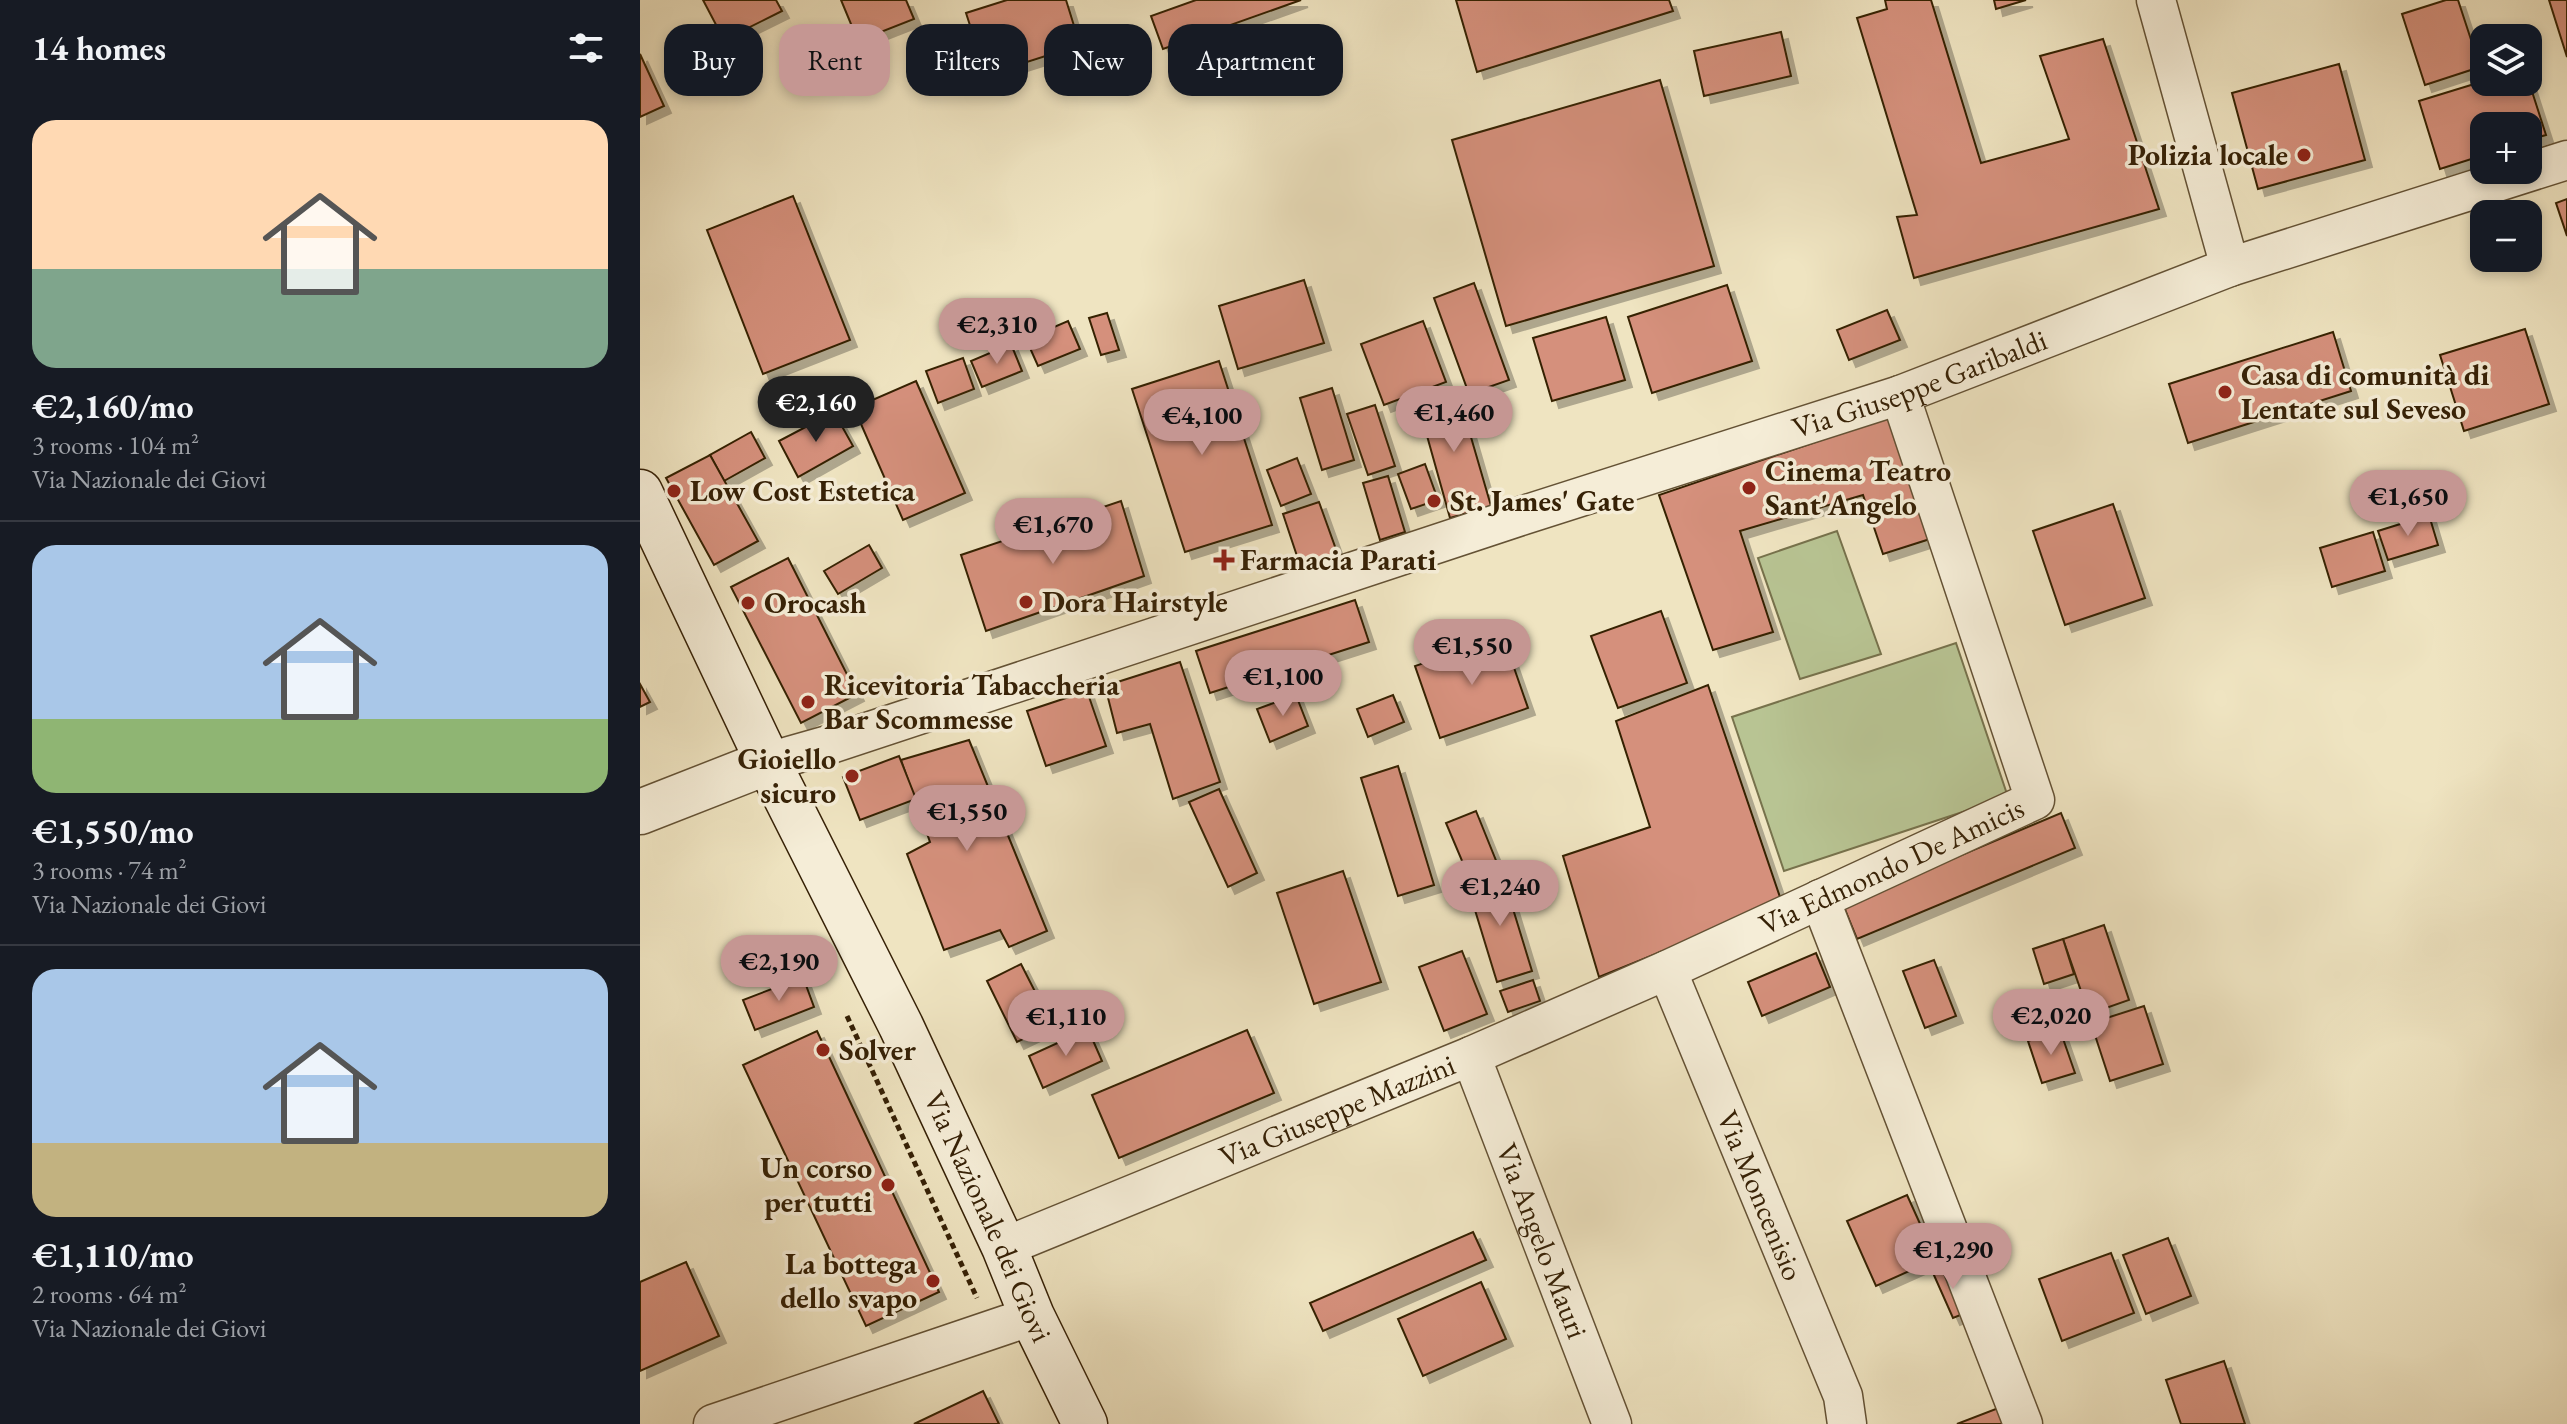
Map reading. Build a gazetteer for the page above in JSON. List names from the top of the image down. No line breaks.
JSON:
{"streets":{"main road":["Via Nazionale dei Giovi"],"street":["Via Giuseppe Garibaldi","Via Edmondo De Amicis","Via Giuseppe Mazzini","Via Moncenisio","Via Angelo Mauri"]},"crossings":[["Via Giuseppe Garibaldi","Via Edmondo De Amicis"],["Via Giuseppe Garibaldi","Via Nazionale dei Giovi"],["Via Edmondo De Amicis","Via Giuseppe Mazzini"],["Via Edmondo De Amicis","Via Moncenisio"],["Via Giuseppe Mazzini","Via Moncenisio"],["Via Giuseppe Mazzini","Via Nazionale dei Giovi"],["Via Giuseppe Mazzini","Via Angelo Mauri"]],"places":{"other":["Polizia locale","Casa di comunità di Lentate sul Seveso","Cinema Teatro Sant'Angelo","Low Cost Estetica","St. James' Gate","Dora Hairstyle","Orocash","Ricevitoria Tabaccheria Bar Scommesse","Gioiello sicuro","Solver","Un corso per tutti","La bottega dello svapo"],"health":["Farmacia Parati"]},"page":{"heading":"14 homes","map_buttons":["+","−"],"chip":["Buy","Rent","Filters","New","Apartment"],"list":[{"name":"€2,160/mo","note":"3 rooms · 104 m² · Via Nazionale dei Giovi"},{"name":"€1,550/mo","note":"3 rooms · 74 m² · Via Nazionale dei Giovi"},{"name":"€1,110/mo","note":"2 rooms · 64 m² · Via Nazionale dei Giovi"}],"price":["€2,310","€2,160","€1,460","€4,100","€1,650","€1,670","€1,550","€1,100","€1,550","€1,240","€2,190","€2,020","€1,110","€1,290"]}}
